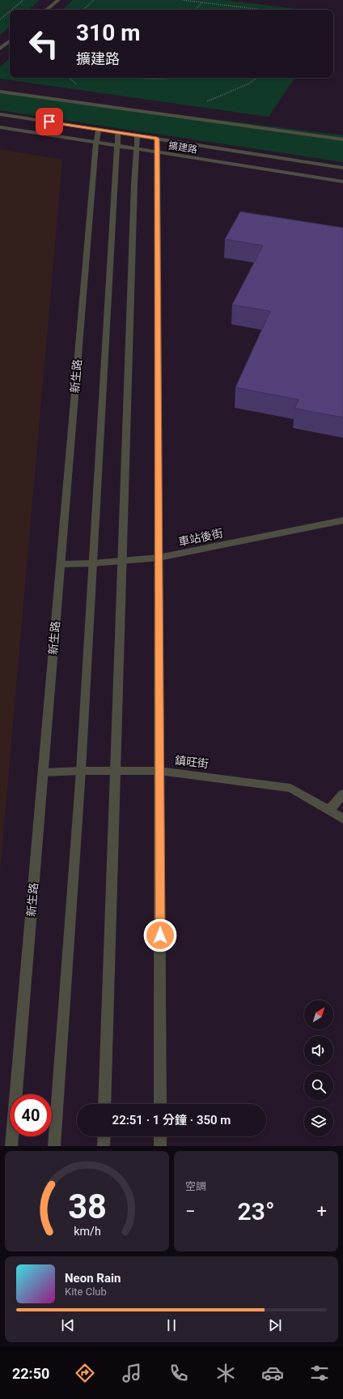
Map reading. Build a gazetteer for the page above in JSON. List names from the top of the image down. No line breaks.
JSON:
{"streets":{"street":["擴建路","新生路","車站後街","鎮旺街"]},"crossings":[["擴建路","新生路"],["新生路","車站後街"],["新生路","鎮旺街"]],"north":"top right","page":{"turn":["310 m","擴建路"],"limit":"40","trip":"22:51 · 1 分鐘 · 350 m","tile":"空調","heat":["−","23°","+"],"song":["Neon Rain","Kite Club"],"tabs":"22:50","gauge":["38","km/h"]}}
